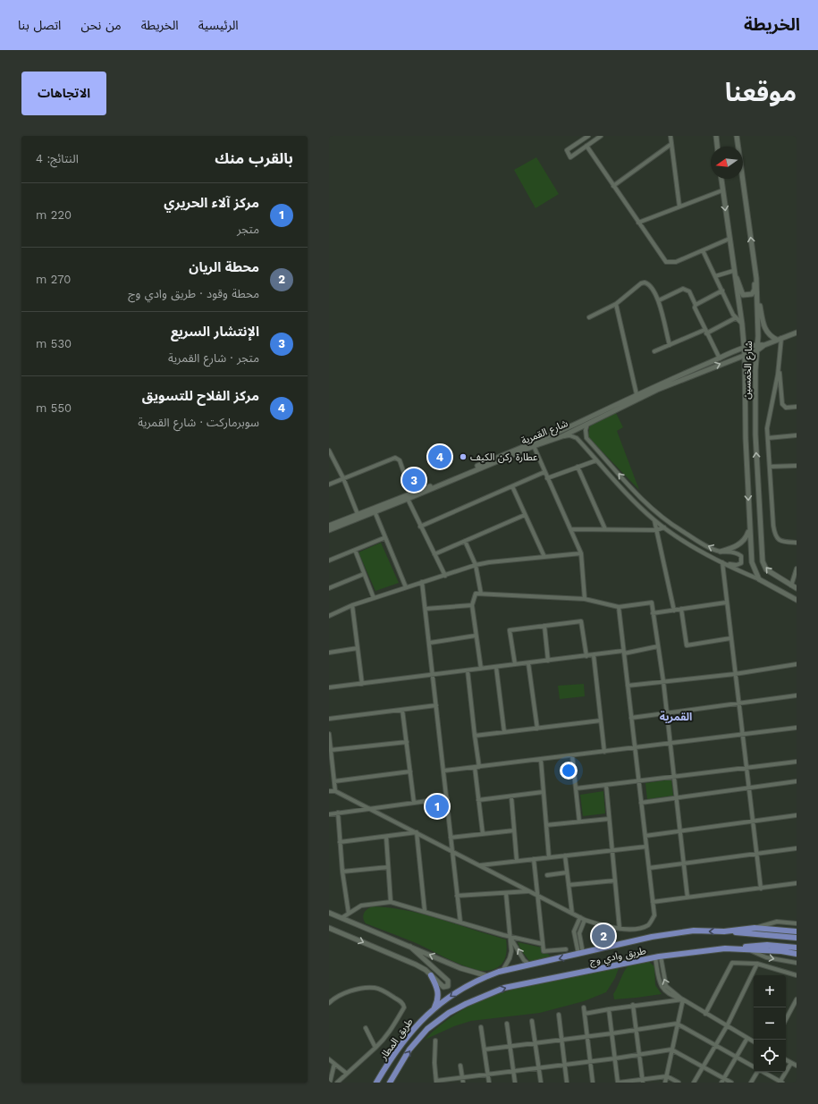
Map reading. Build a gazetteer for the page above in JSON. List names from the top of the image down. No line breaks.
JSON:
{"streets":{"main road":["طريق وادي وج","طريق المطار"],"street":["شارع الخمسين","شارع القمرية"]},"crossings":[["شارع الخمسين","شارع القمرية"],["طريق وادي وج","طريق المطار"]],"districts":["القمرية"],"places":["عطارة ركن الكيف"],"north":"left","page":{"header":"الخريطة","nav":["الرئيسية","الخريطة","من نحن","اتصل بنا"],"title":"موقعنا","buttons":"الاتجاهات","heading":["بالقرب منك","النتائج: 4"],"list":[{"mark":"1","name":"مركز آلاء الحريري","note":"متجر","value":"220 m"},{"mark":"2","name":"محطة الريان","note":"محطة وقود · طريق وادي وج","value":"270 m"},{"mark":"3","name":"الإنتشار السريع","note":"متجر · شارع القمرية","value":"530 m"},{"mark":"4","name":"مركز الفلاح للتسويق","note":"سوبرماركت · شارع القمرية","value":"550 m"}],"pins":["4","3","1","2"],"map_buttons":["+","−"]}}
